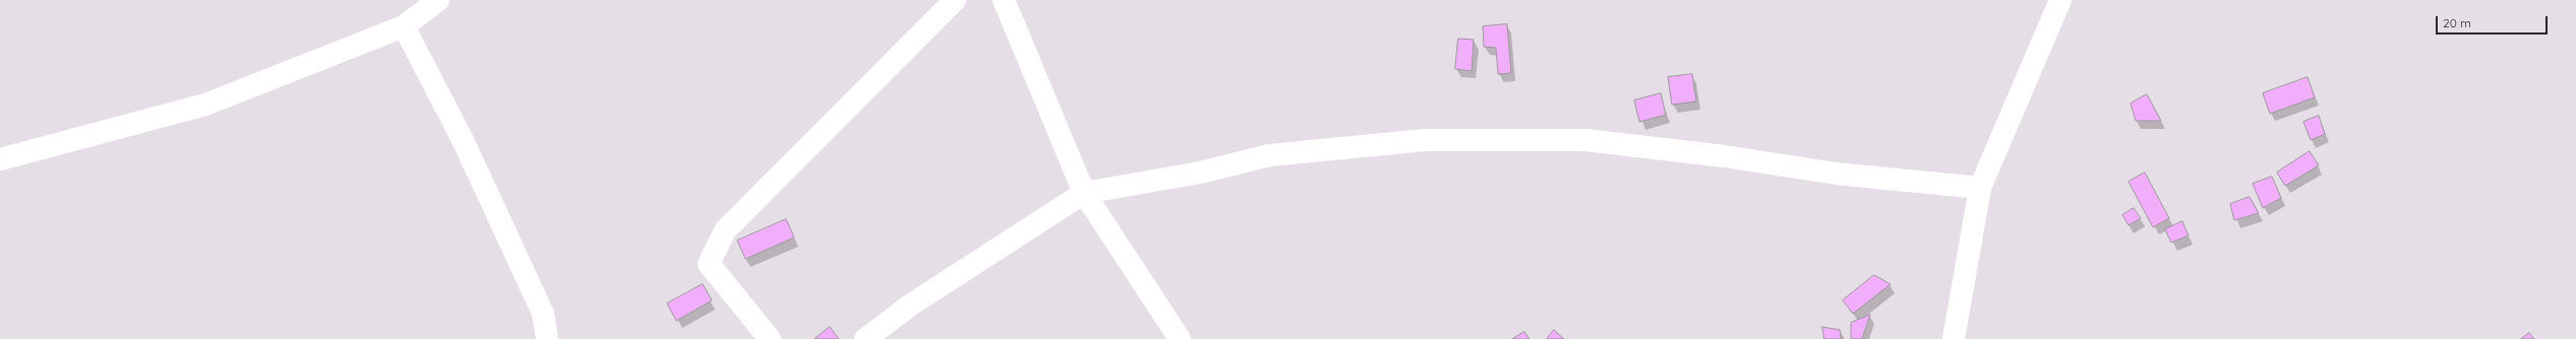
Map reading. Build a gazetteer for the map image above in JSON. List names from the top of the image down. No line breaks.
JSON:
{"scale_bar":"20 m"}
